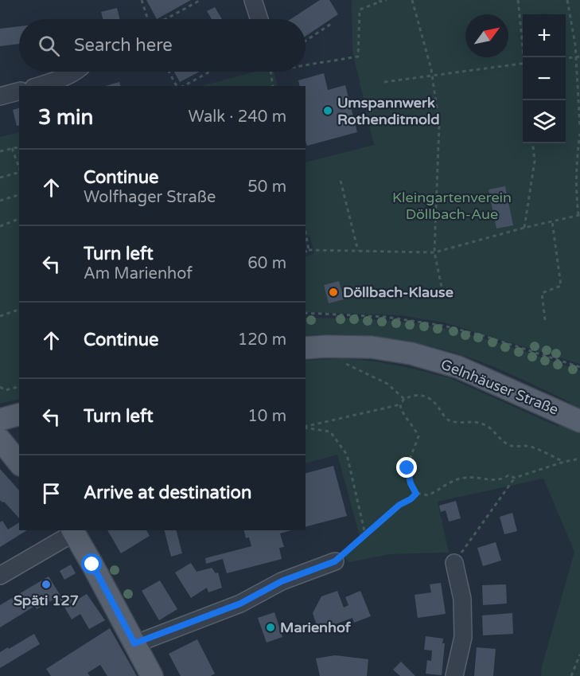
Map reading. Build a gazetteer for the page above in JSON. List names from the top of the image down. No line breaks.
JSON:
{"streets":{"main road":["Gelnhäuser Straße"]},"parks":["Kleingartenverein Döllbach-Aue"],"places":["Umspannwerk Rothenditmold","Döllbach-Klause","Späti 127","Marienhof"],"north":"top right","page":{"map_buttons":["+","−"],"search":"Search here","heading":["3 min","Walk · 240 m"],"list":[["Continue","Wolfhager Straße","50 m"],["Turn left","Am Marienhof","60 m"],["Continue","120 m"],["Turn left","10 m"],"Arrive at destination"]}}
